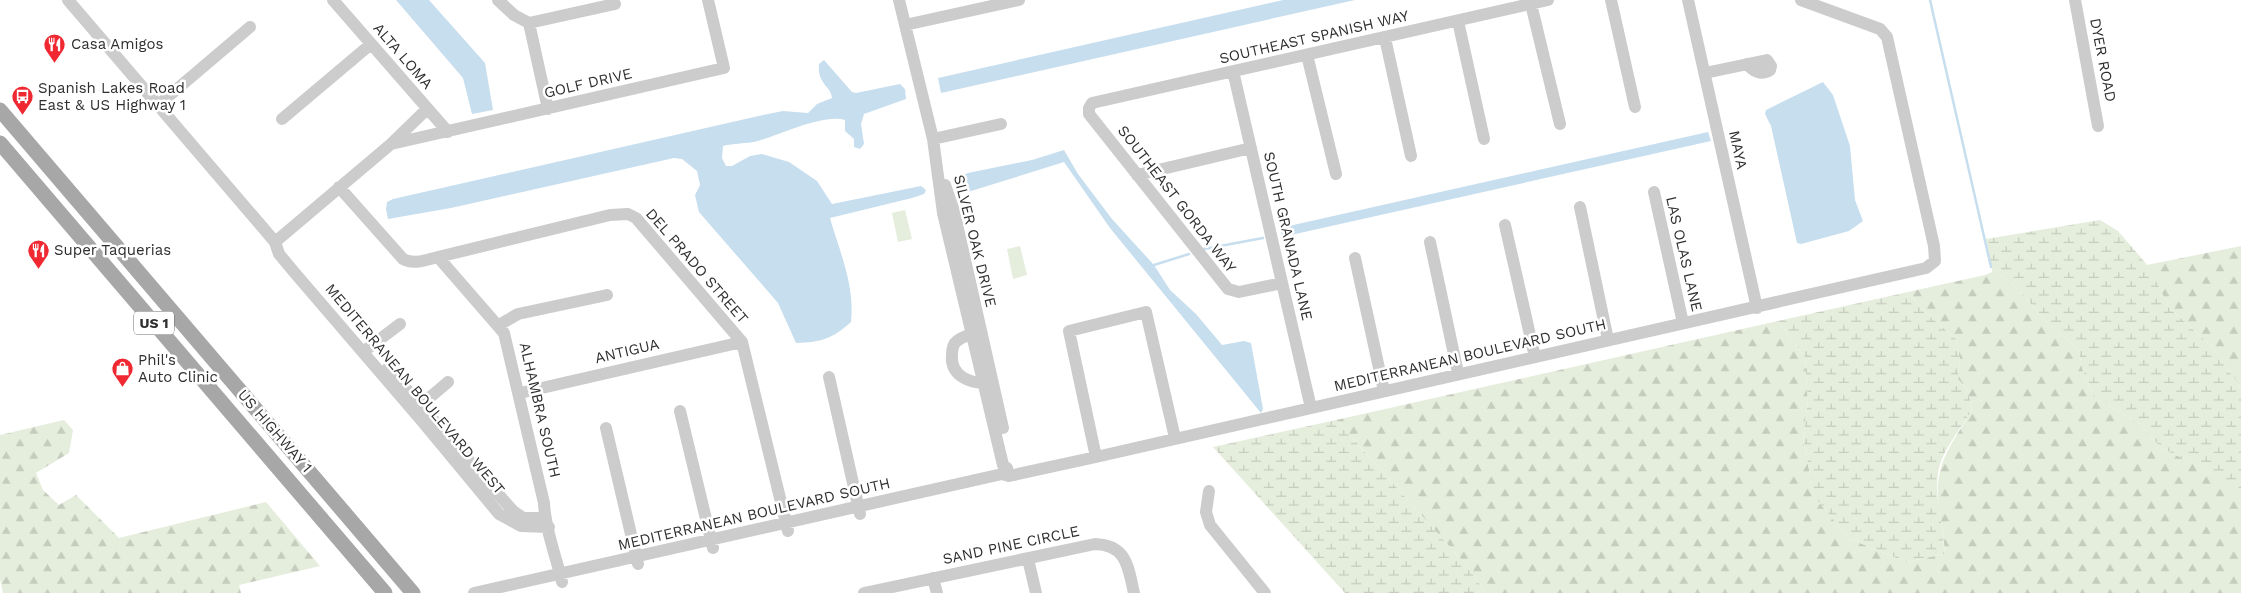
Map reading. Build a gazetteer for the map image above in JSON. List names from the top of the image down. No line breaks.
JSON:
{"streets":{"main road":["US 1","US HIGHWAY 1"],"street":["SOUTHEAST SPANISH WAY","ALTA LOMA","DYER ROAD","GOLF DRIVE","MAYA","SOUTHEAST GORDA WAY","SOUTH GRANADA LANE","SILVER OAK DRIVE","LAS OLAS LANE","DEL PRADO STREET","ANTIGUA","MEDITERRANEAN BOULEVARD SOUTH","MEDITERRANEAN BOULEVARD WEST","ALHAMBRA SOUTH","SAND PINE CIRCLE"]},"crossings":[["SOUTHEAST SPANISH WAY","SOUTHEAST GORDA WAY"],["SOUTHEAST SPANISH WAY","SOUTH GRANADA LANE"],["ALTA LOMA","GOLF DRIVE"],["GOLF DRIVE","MEDITERRANEAN BOULEVARD WEST"],["MAYA","MEDITERRANEAN BOULEVARD SOUTH"],["SOUTHEAST GORDA WAY","SOUTH GRANADA LANE"],["SOUTH GRANADA LANE","MEDITERRANEAN BOULEVARD SOUTH"],["SILVER OAK DRIVE","MEDITERRANEAN BOULEVARD SOUTH"],["LAS OLAS LANE","MEDITERRANEAN BOULEVARD SOUTH"],["DEL PRADO STREET","ANTIGUA"],["DEL PRADO STREET","MEDITERRANEAN BOULEVARD SOUTH"],["DEL PRADO STREET","ALHAMBRA SOUTH"],["ANTIGUA","ALHAMBRA SOUTH"],["MEDITERRANEAN BOULEVARD SOUTH","ALHAMBRA SOUTH"],["MEDITERRANEAN BOULEVARD WEST","ALHAMBRA SOUTH"]],"places":{"restaurant":["Casa Amigos","Super Taquerias"],"bus stop":["Spanish Lakes Road East & US Highway 1"],"shop":["Phil's Auto Clinic"]}}
